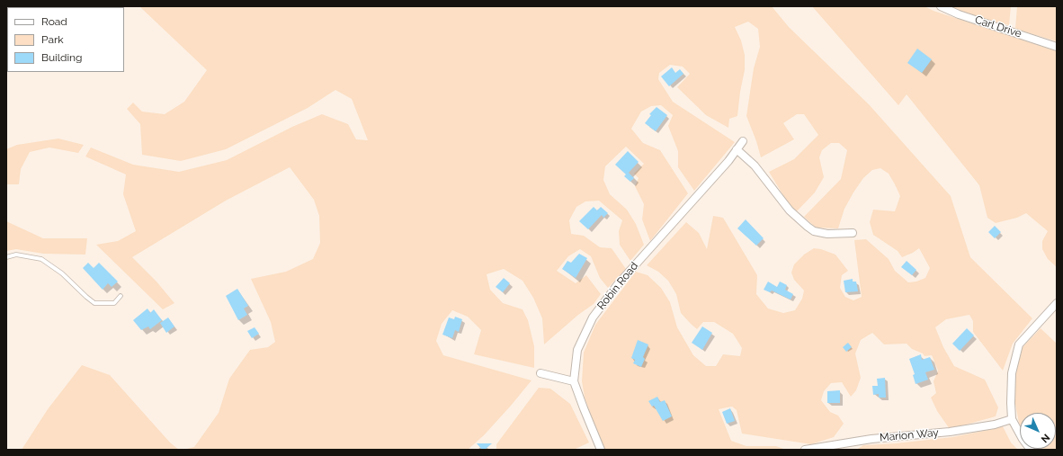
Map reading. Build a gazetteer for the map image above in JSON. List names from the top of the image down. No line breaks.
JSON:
{"streets":{"street":["Carl Drive","Robin Road","Marion Way"]},"legend":["Road","Park","Building"],"north":"bottom right"}
